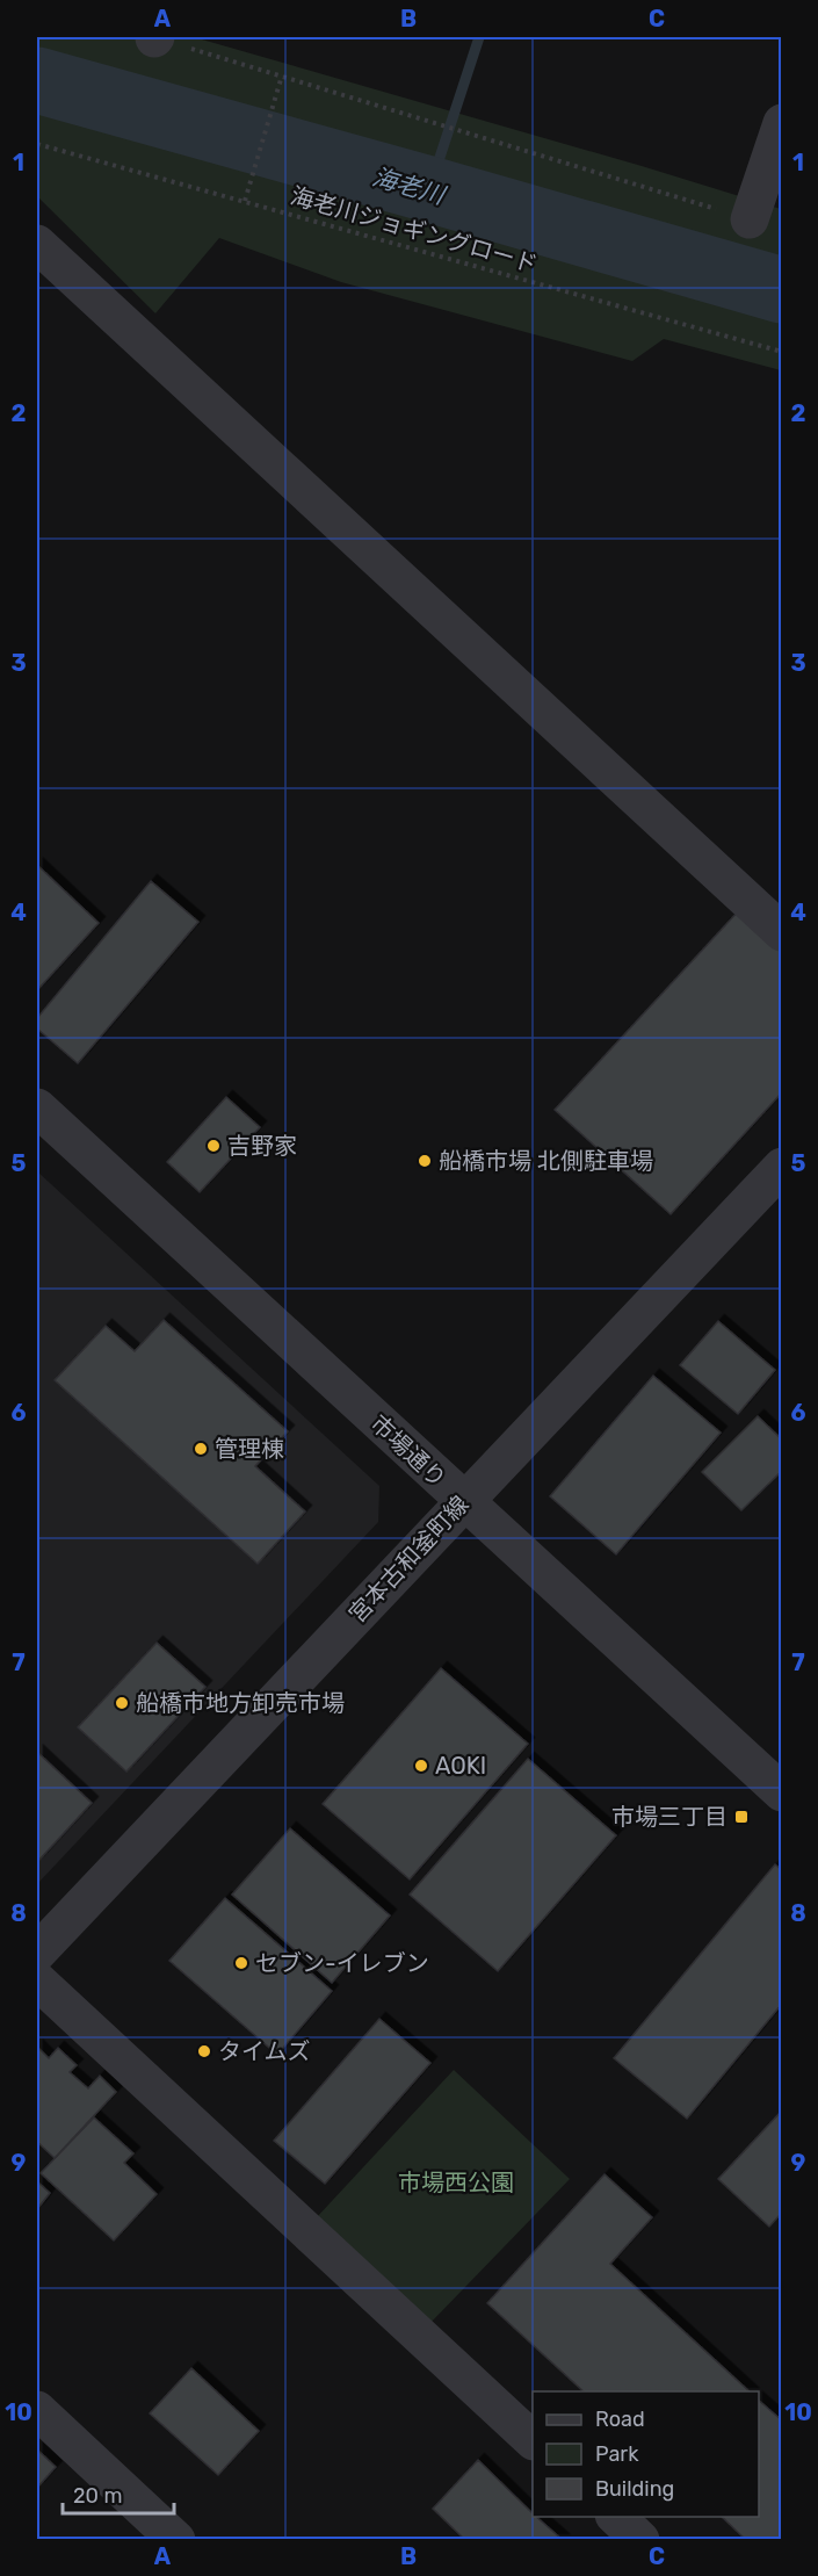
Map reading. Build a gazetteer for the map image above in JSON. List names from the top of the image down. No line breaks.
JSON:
{"streets":{"street":["市場通り","宮本古和釜町線"],"path":["海老川ジョギングロード"]},"crossings":[["市場通り","宮本古和釜町線"]],"water":["海老川"],"parks":["市場西公園"],"places":{"other":["吉野家","船橋市場 北側駐車場","管理棟","船橋市地方卸売市場","AOKI","セブン-イレブン","タイムズ"],"transit":["市場三丁目"]},"legend":["Road","Park","Building"],"scale_bar":"20 m","grid":{"columns":["A","B","C"],"rows":["1","2","3","4","5","6","7","8","9","10"]}}
